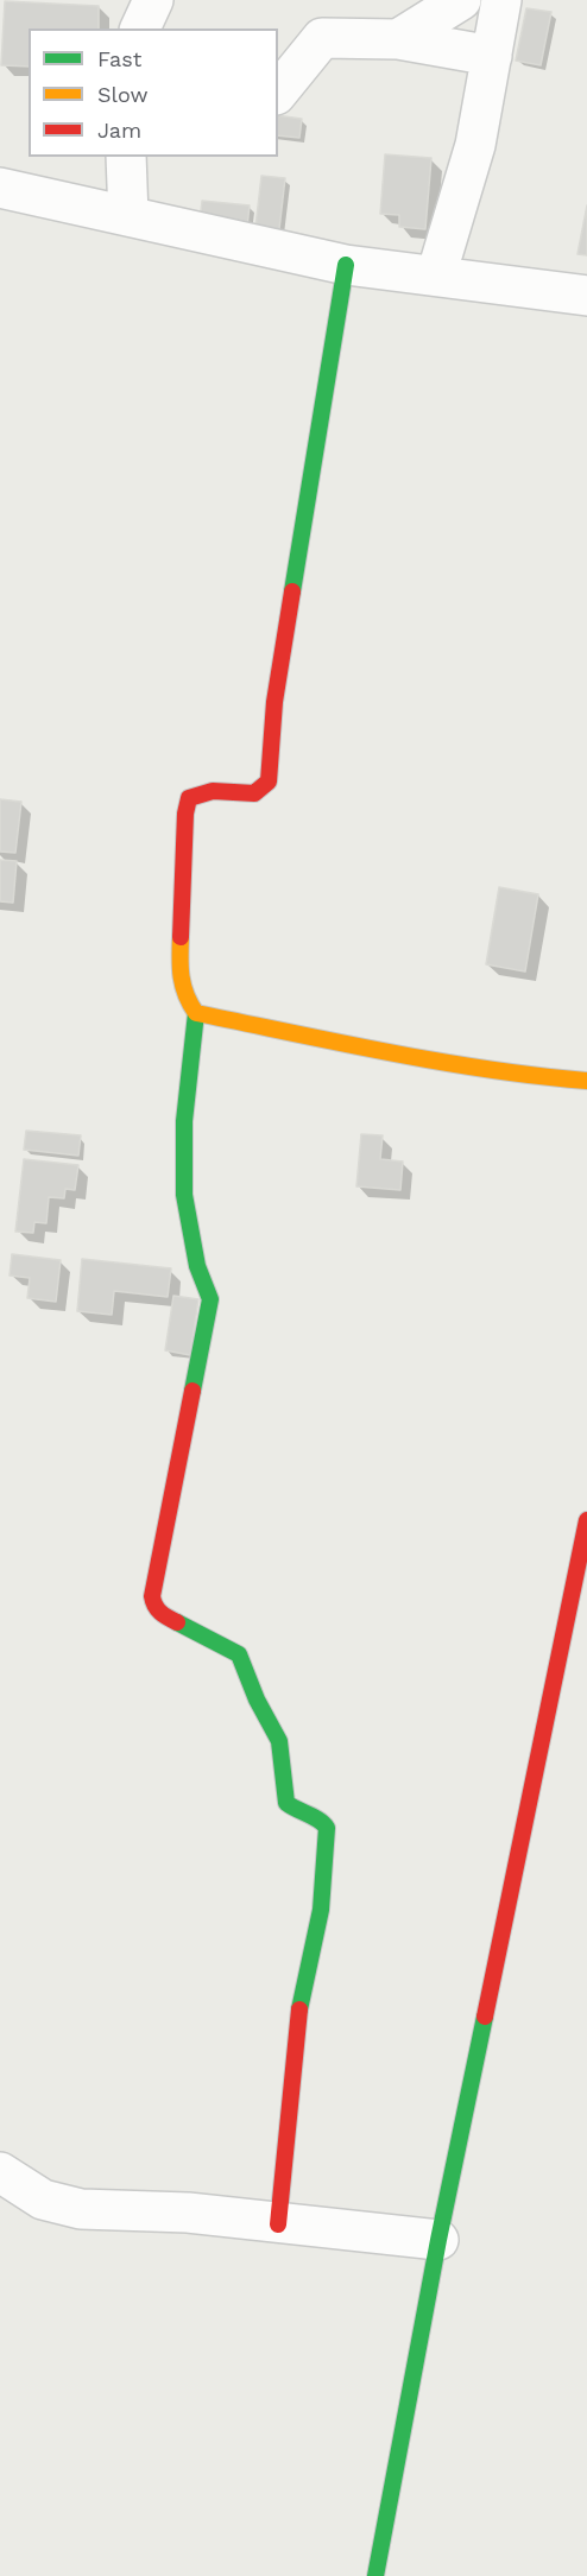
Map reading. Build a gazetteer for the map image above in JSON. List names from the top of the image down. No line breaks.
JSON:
{"legend":["Fast","Slow","Jam"]}
